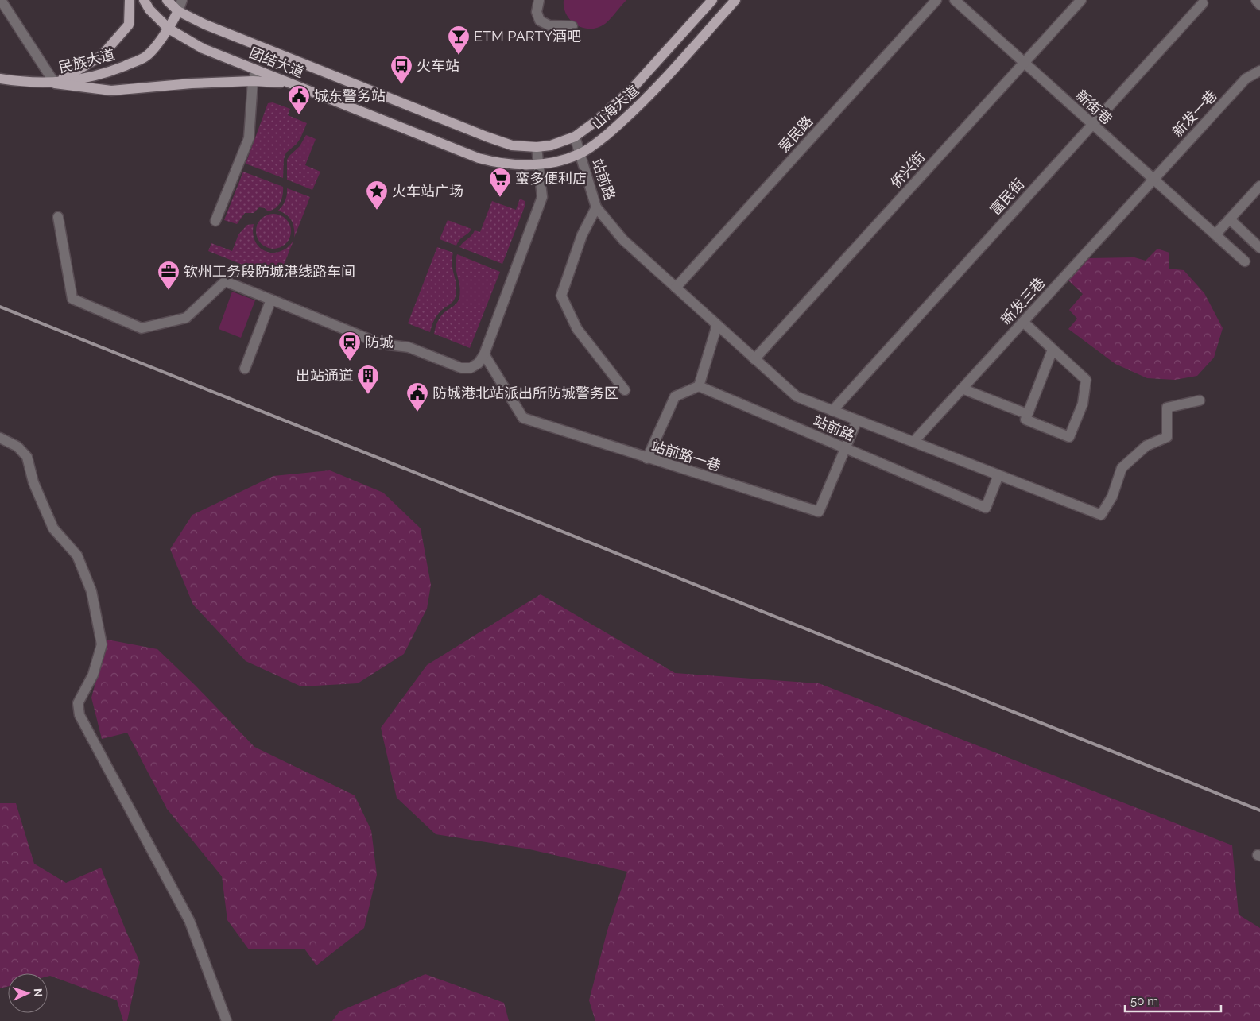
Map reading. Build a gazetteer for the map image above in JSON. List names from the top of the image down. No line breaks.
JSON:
{"streets":{"main road":["民族大道","团结大道","山海大道"],"street":["新街巷","新发一巷","爱民路","侨兴街","站前路","富民街","新发三巷","站前路一巷"]},"crossings":[["民族大道","团结大道"],["团结大道","山海大道"],["山海大道","站前路"],["新街巷","新发一巷"],["新街巷","侨兴街"],["新街巷","富民街"],["新街巷","新发三巷"],["新发一巷","新发三巷"],["爱民路","站前路"],["侨兴街","站前路"],["站前路","富民街"],["站前路","新发三巷"],["站前路","站前路一巷"]],"places":{"bar":["ETM PARTY酒吧"],"bus stop":["火车站"],"public building":["城东警务站","防城港北站派出所防城警务区"],"supermarket":["蛮多便利店"],"place":["火车站广场"],"office":["钦州工务段防城港线路车间"],"station":["防城"],"building":["出站通道"]},"scale_bar":"50 m","north":"right"}
